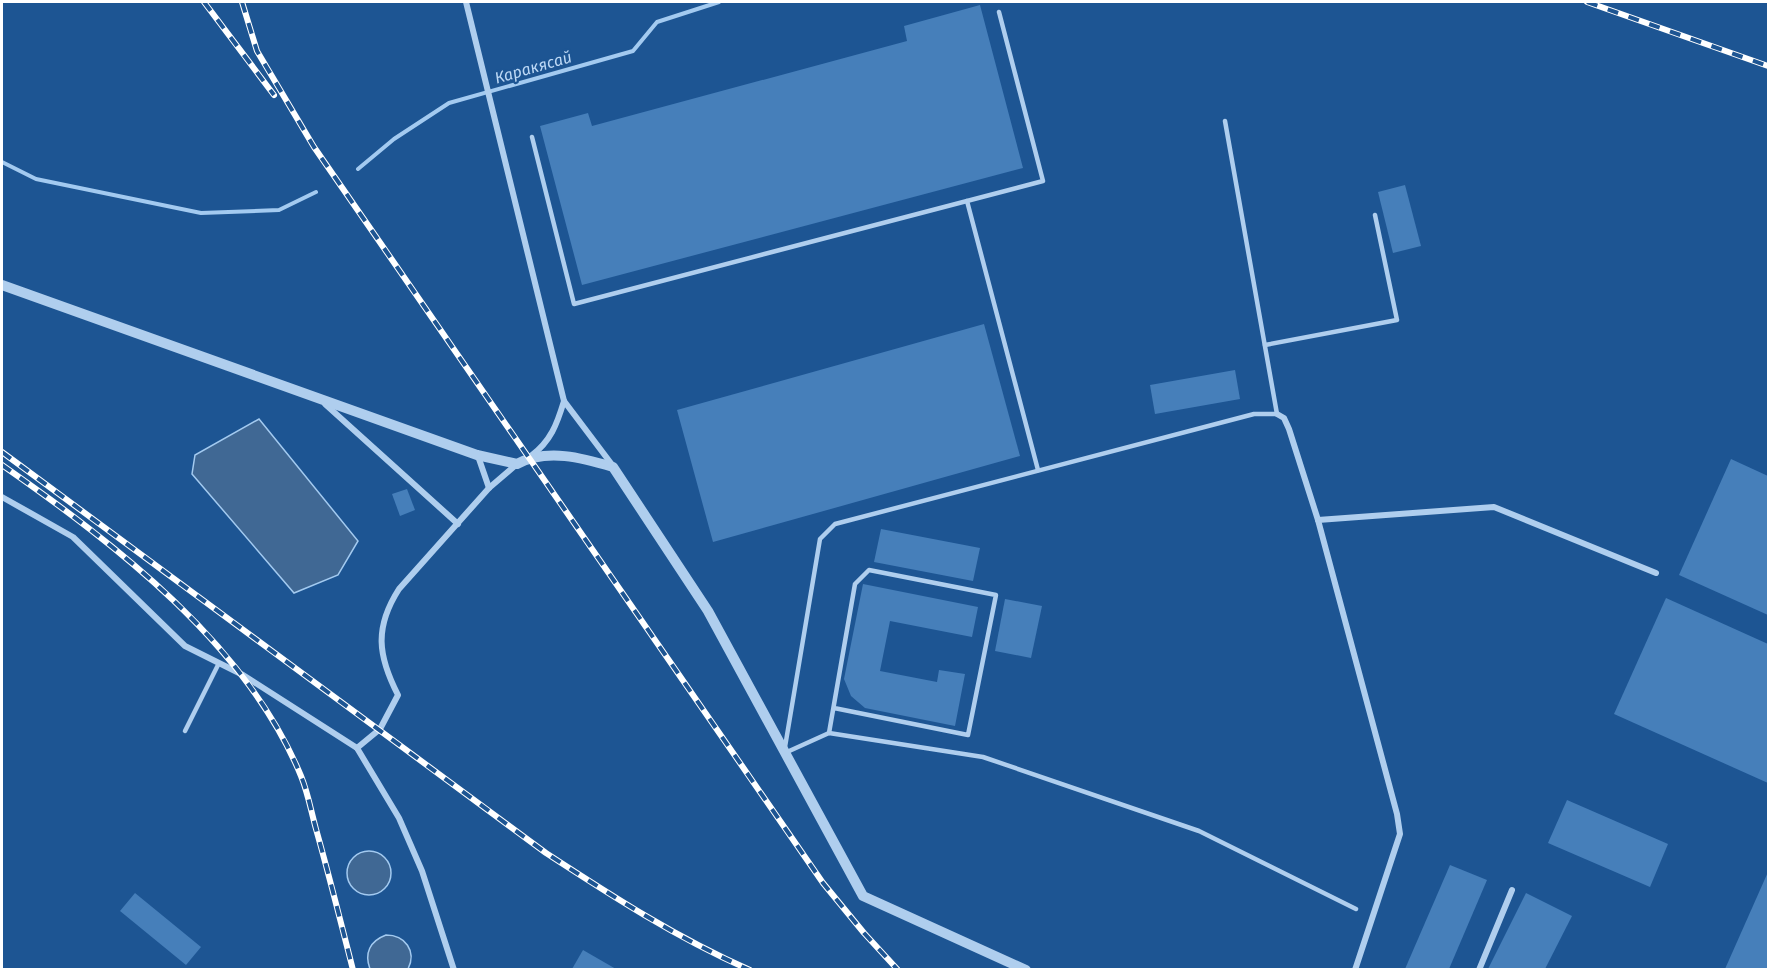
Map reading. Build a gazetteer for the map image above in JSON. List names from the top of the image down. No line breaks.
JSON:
{"water":["Каракясай"]}
